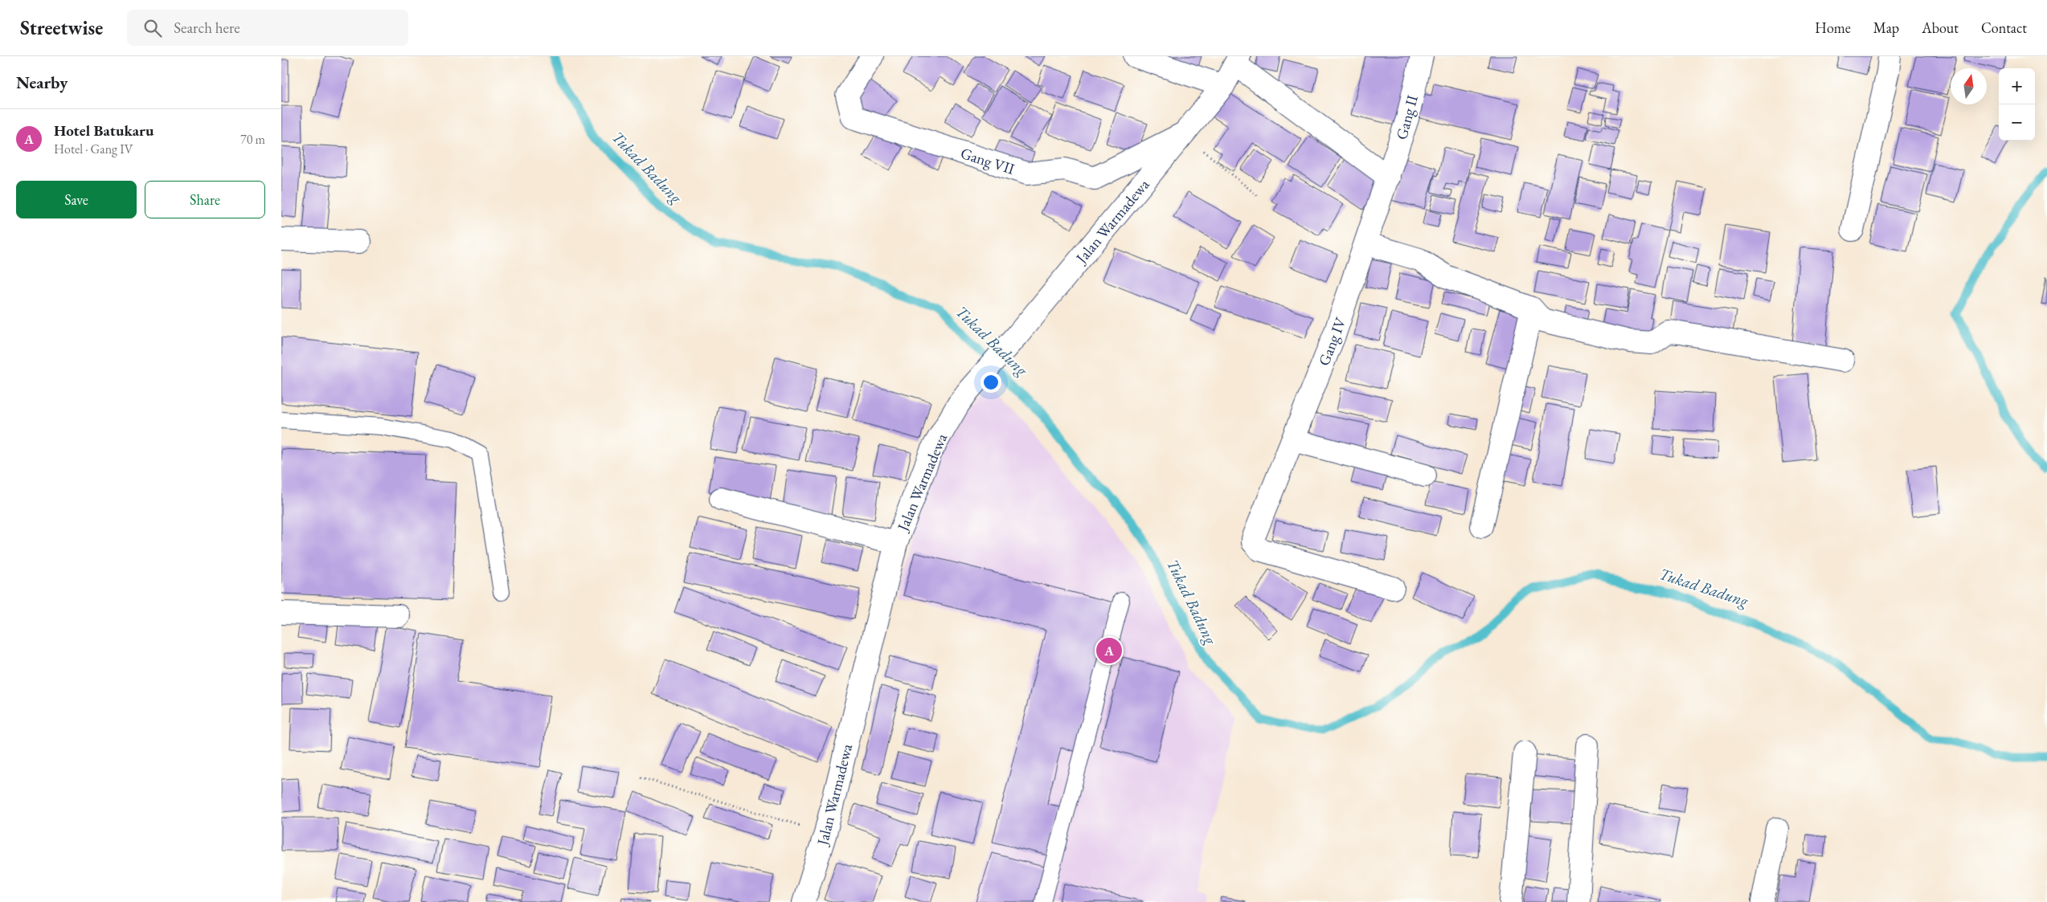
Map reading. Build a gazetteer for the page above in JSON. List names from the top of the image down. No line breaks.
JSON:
{"streets":{"street":["Gang II","Gang VII","Jalan Warmadewa","Gang IV"]},"crossings":[["Gang II","Gang IV"],["Gang VII","Jalan Warmadewa"]],"water":["Tukad Badung"],"north":"top","page":{"header":"Streetwise","search":"Search here","nav":["Home","Map","About","Contact"],"heading":"Nearby","map_buttons":["+","−"],"list":[{"mark":"A","name":"Hotel Batukaru","note":"Hotel · Gang IV","value":"70 m"}],"buttons":["Save","Share"],"pins":"A"}}
